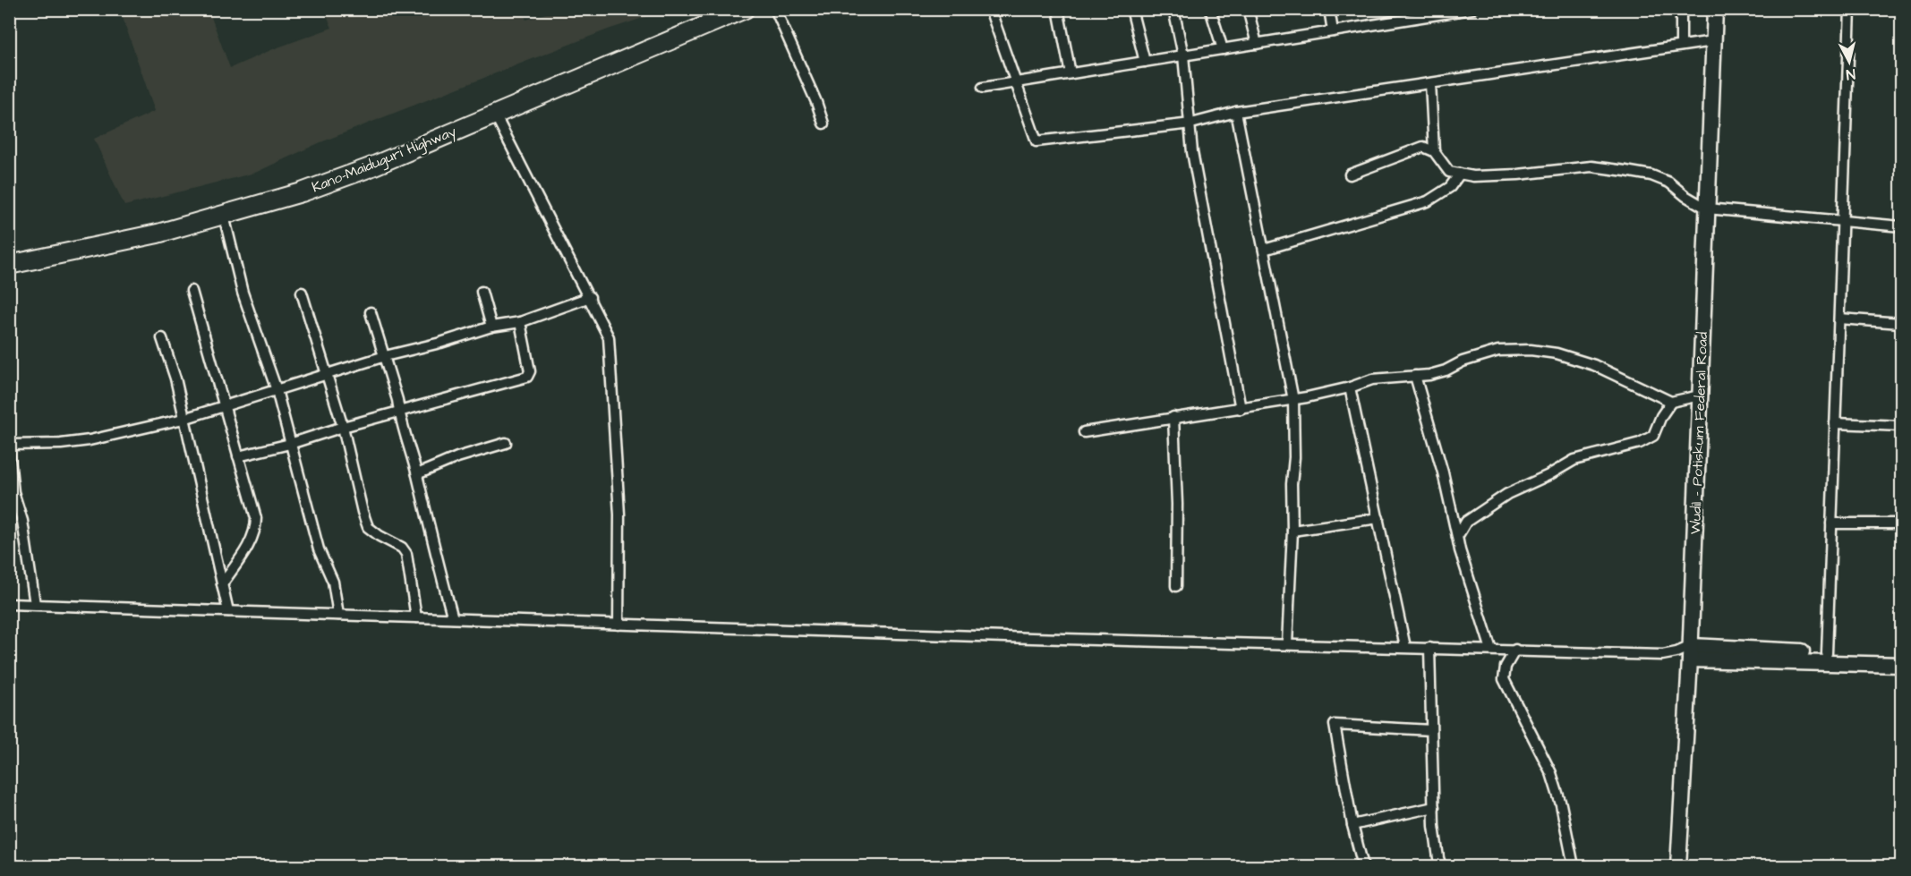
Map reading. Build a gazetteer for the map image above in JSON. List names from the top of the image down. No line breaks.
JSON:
{"streets":{"highway":["Kano-Maiduguri Highway"],"main road":["Wudil - Potiskum Federal Road"]},"north":"bottom"}
